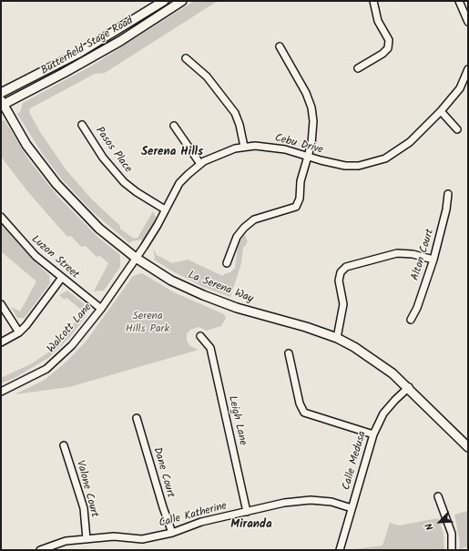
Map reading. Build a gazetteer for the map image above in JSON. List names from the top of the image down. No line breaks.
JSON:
{"streets":{"main road":["Butterfield Stage Road","La Serena Way"],"street":["Cebu Drive","Pasos Place","Alton Court","Luzon Street","Walcott Lane","Leigh Lane","Calle Medusa","Dane Court","Valone Court","Calle Katherine"]},"crossings":[["Butterfield Stage Road","La Serena Way"],["Cebu Drive","Pasos Place"],["Cebu Drive","La Serena Way"],["Cebu Drive","Walcott Lane"],["Luzon Street","Walcott Lane"],["La Serena Way","Walcott Lane"],["La Serena Way","Calle Medusa"],["Leigh Lane","Calle Katherine"],["Calle Medusa","Calle Katherine"],["Dane Court","Calle Katherine"],["Valone Court","Calle Katherine"]],"districts":["Serena Hills","Miranda"],"parks":["Serena Hills Park"],"north":"bottom left"}
